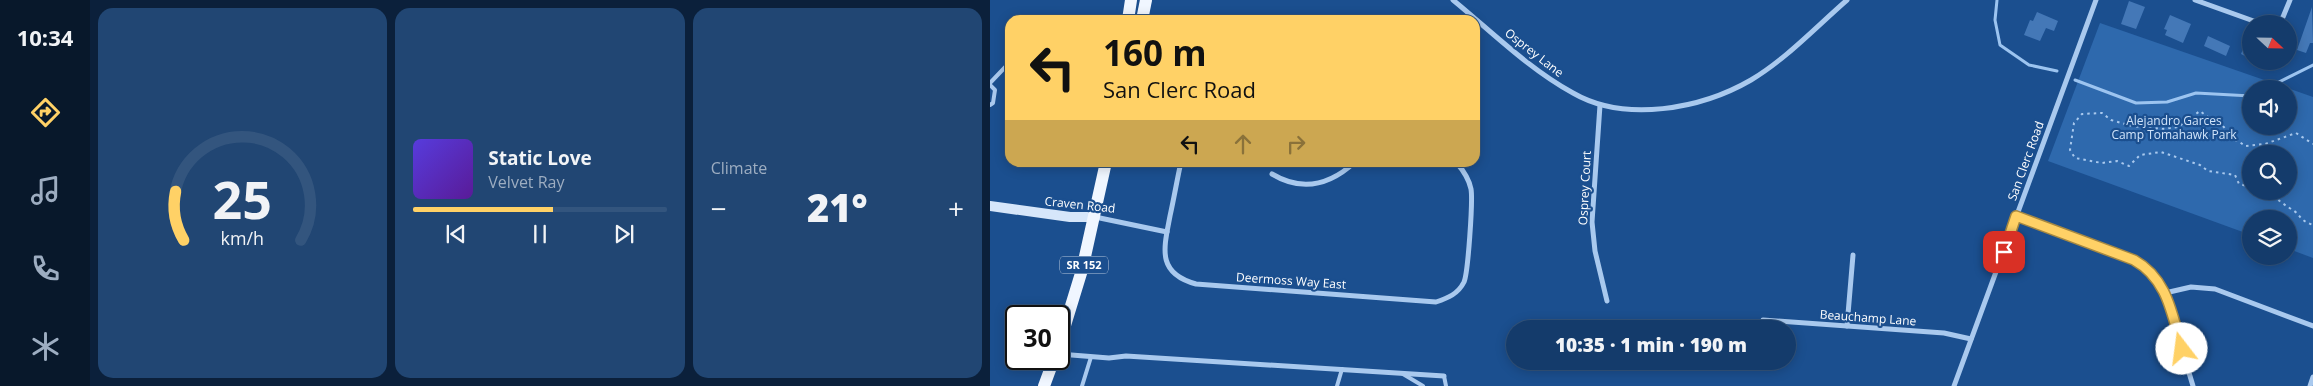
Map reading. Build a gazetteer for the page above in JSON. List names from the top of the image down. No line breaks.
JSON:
{"streets":{"main road":["SR 152"],"street":["Osprey Lane","San Clerc Road","Osprey Court","Craven Road","Deermoss Way East","Beauchamp Lane"]},"crossings":[["Osprey Lane","Osprey Court"],["San Clerc Road","Beauchamp Lane"],["Craven Road","SR 152"],["Craven Road","Deermoss Way East"]],"parks":["Alejandro Garces Camp Tomahawk Park"],"north":"right","page":{"tabs":"10:34","tile":"Climate","turn":["160 m","San Clerc Road"],"song":["Static Love","Velvet Ray"],"heat":["−","21°","+"],"limit":"30","trip":"10:35 · 1 min · 190 m","gauge":["25","km/h"]}}
